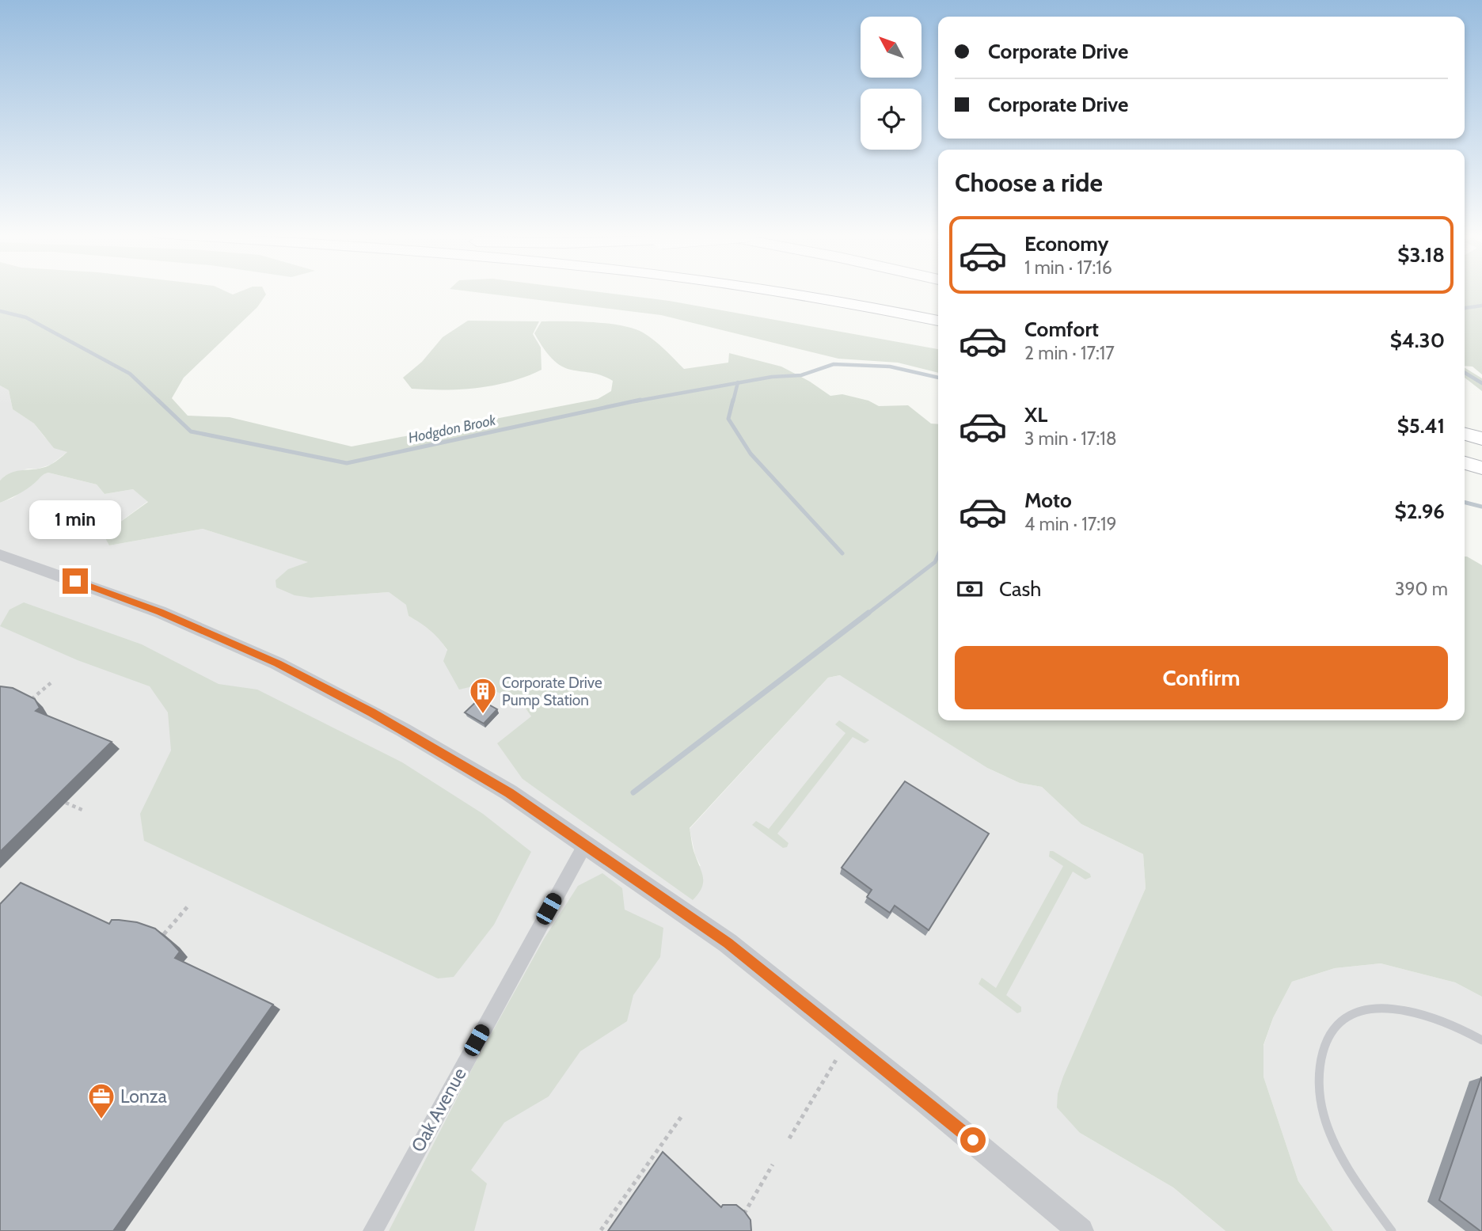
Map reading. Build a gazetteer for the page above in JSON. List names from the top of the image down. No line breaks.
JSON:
{"streets":{"street":["Oak Avenue"]},"water":["Hodgdon Brook"],"places":{"building":["Corporate Drive Pump Station"],"office":["Lonza"]},"north":"top left","page":{"banner":["Corporate Drive","Corporate Drive"],"heading":"Choose a ride","list":[{"name":"Economy","note":"1 min · 17:16","value":"$3.18"},{"name":"Comfort","note":"2 min · 17:17","value":"$4.30"},{"name":"XL","note":"3 min · 17:18","value":"$5.41"},{"name":"Moto","note":"4 min · 17:19","value":"$2.96"}],"bubble":"1 min","pay":["Cash","390 m"],"buttons":"Confirm"}}
